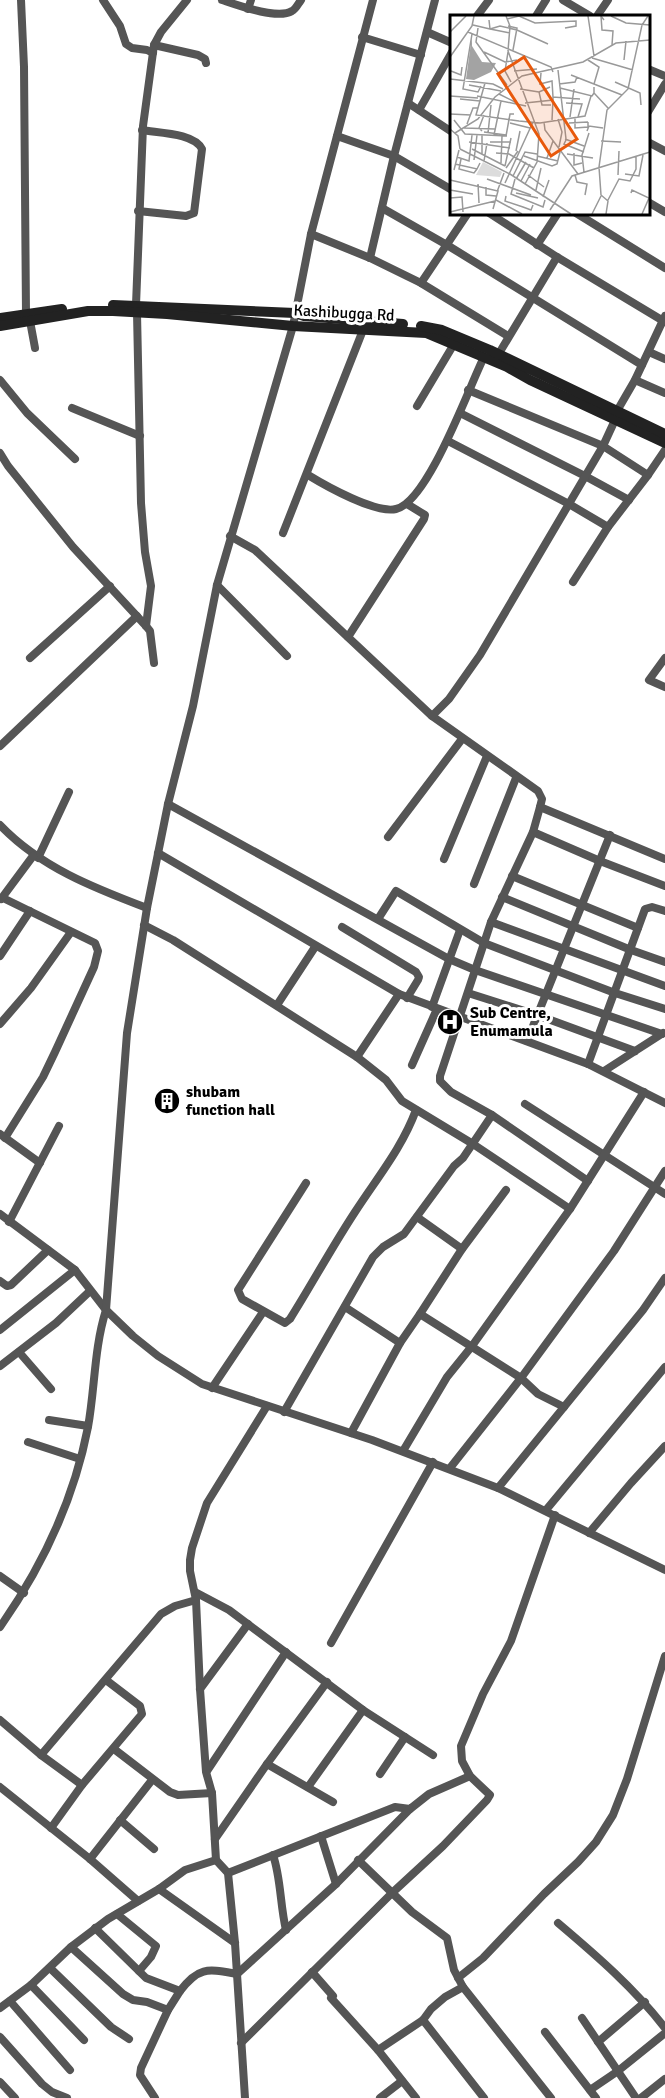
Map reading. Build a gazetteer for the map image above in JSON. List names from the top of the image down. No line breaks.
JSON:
{"streets":{"main road":["Kashibugga Rd"]},"places":{"hospital":["Sub Centre, Enumamula"],"building":["shubam function hall"]}}
